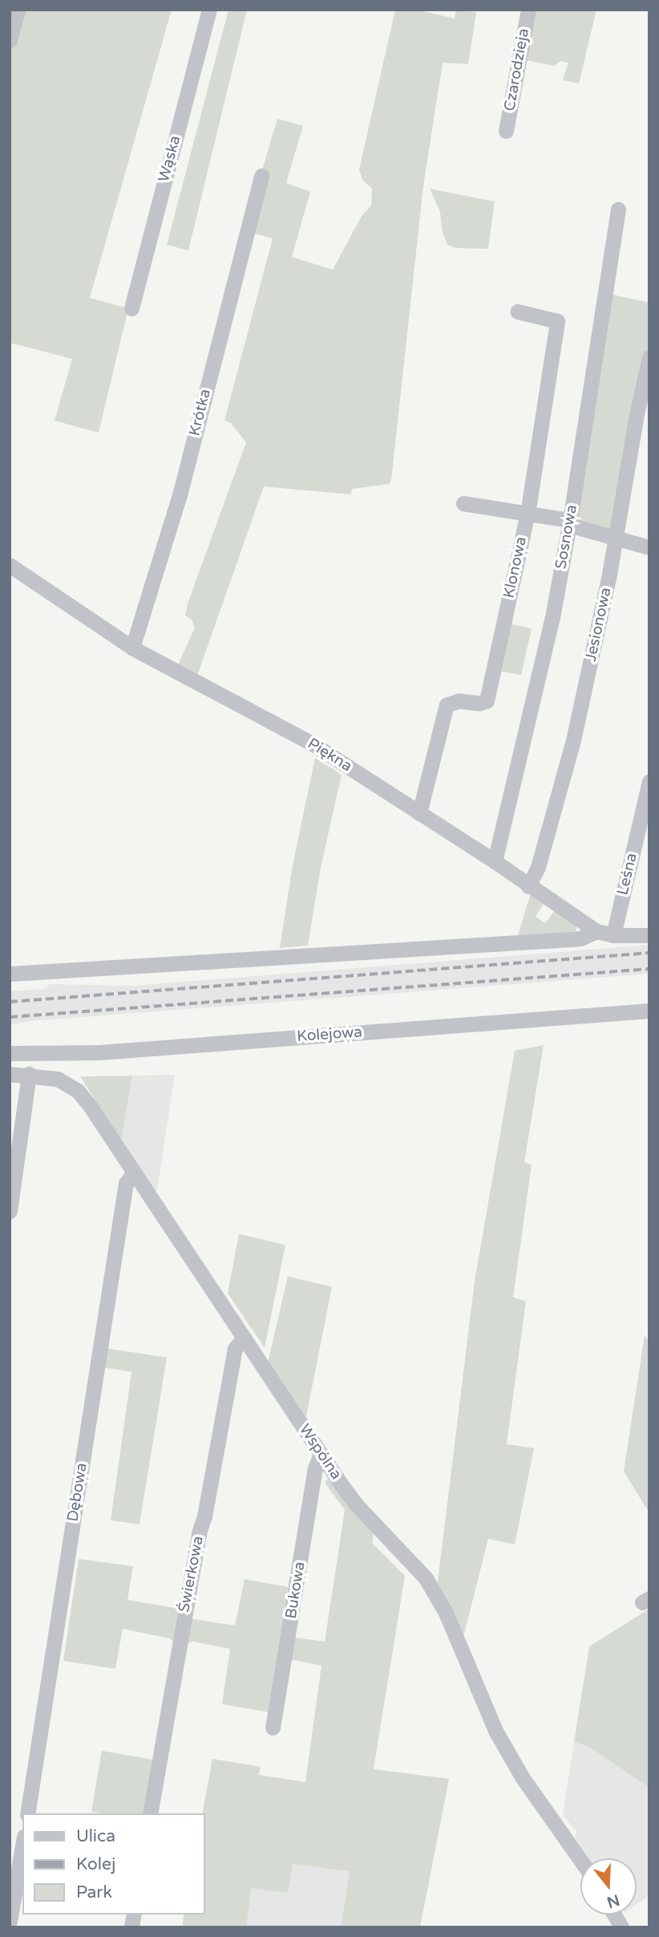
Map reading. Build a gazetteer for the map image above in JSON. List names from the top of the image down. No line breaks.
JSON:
{"streets":{"street":["Czarodzieja","Wąska","Krótka","Sosnowa","Klonowa","Jesionowa","Piękna","Leśna","Kolejowa","Wspólna","Dębowa","Świerkowa","Bukowa"]},"crossings":[["Krótka","Piękna"],["Sosnowa","Piękna"],["Klonowa","Piękna"],["Jesionowa","Piękna"],["Piękna","Leśna"],["Wspólna","Dębowa"],["Wspólna","Świerkowa"],["Wspólna","Bukowa"]],"legend":["Ulica","Kolej","Park"],"north":"bottom"}
